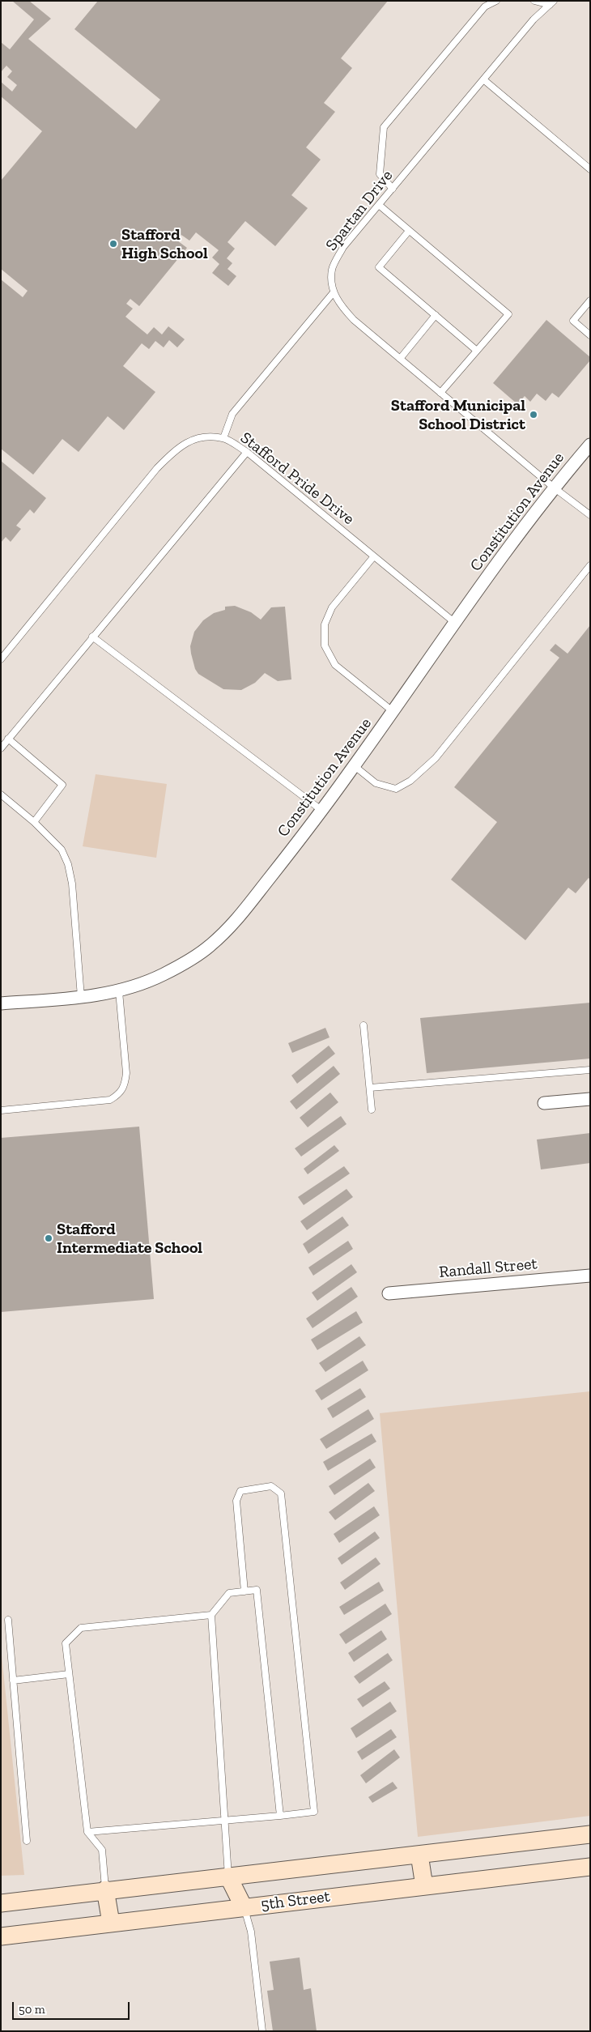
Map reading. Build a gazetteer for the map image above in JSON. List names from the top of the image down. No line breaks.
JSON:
{"streets":{"main road":["5th Street"],"street":["Constitution Avenue","Randall Street"],"lane":["Spartan Drive","Stafford Pride Drive"]},"crossings":[["Spartan Drive","Constitution Avenue"],["Stafford Pride Drive","Constitution Avenue"]],"places":["Stafford High School","Stafford Municipal School District","Stafford Intermediate School"],"scale_bar":"50 m"}
